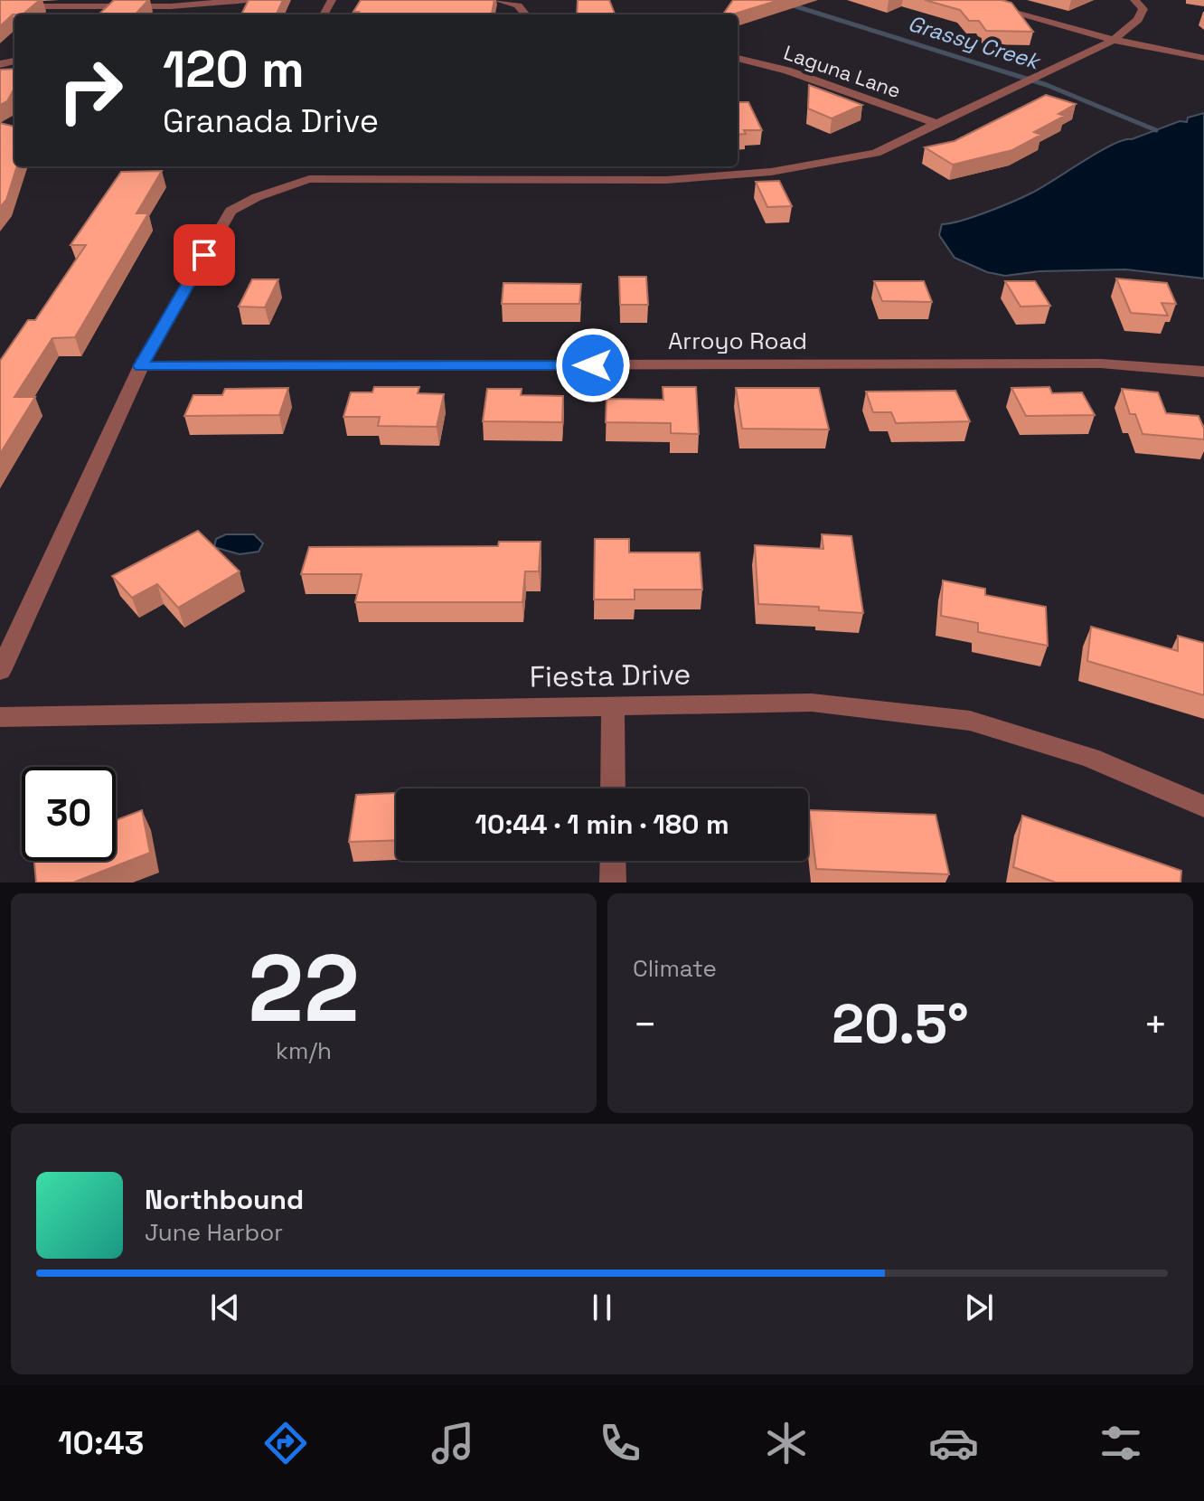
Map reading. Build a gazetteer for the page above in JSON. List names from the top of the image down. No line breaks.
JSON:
{"streets":{"street":["Laguna Lane","Arroyo Road","Fiesta Drive"]},"water":["Grassy Creek"],"page":{"turn":["120 m","Granada Drive"],"limit":"30","trip":"10:44 · 1 min · 180 m","tile":[["22","km/h"],"Climate"],"heat":["−","20.5°","+"],"song":["Northbound","June Harbor"],"tabs":"10:43"}}
